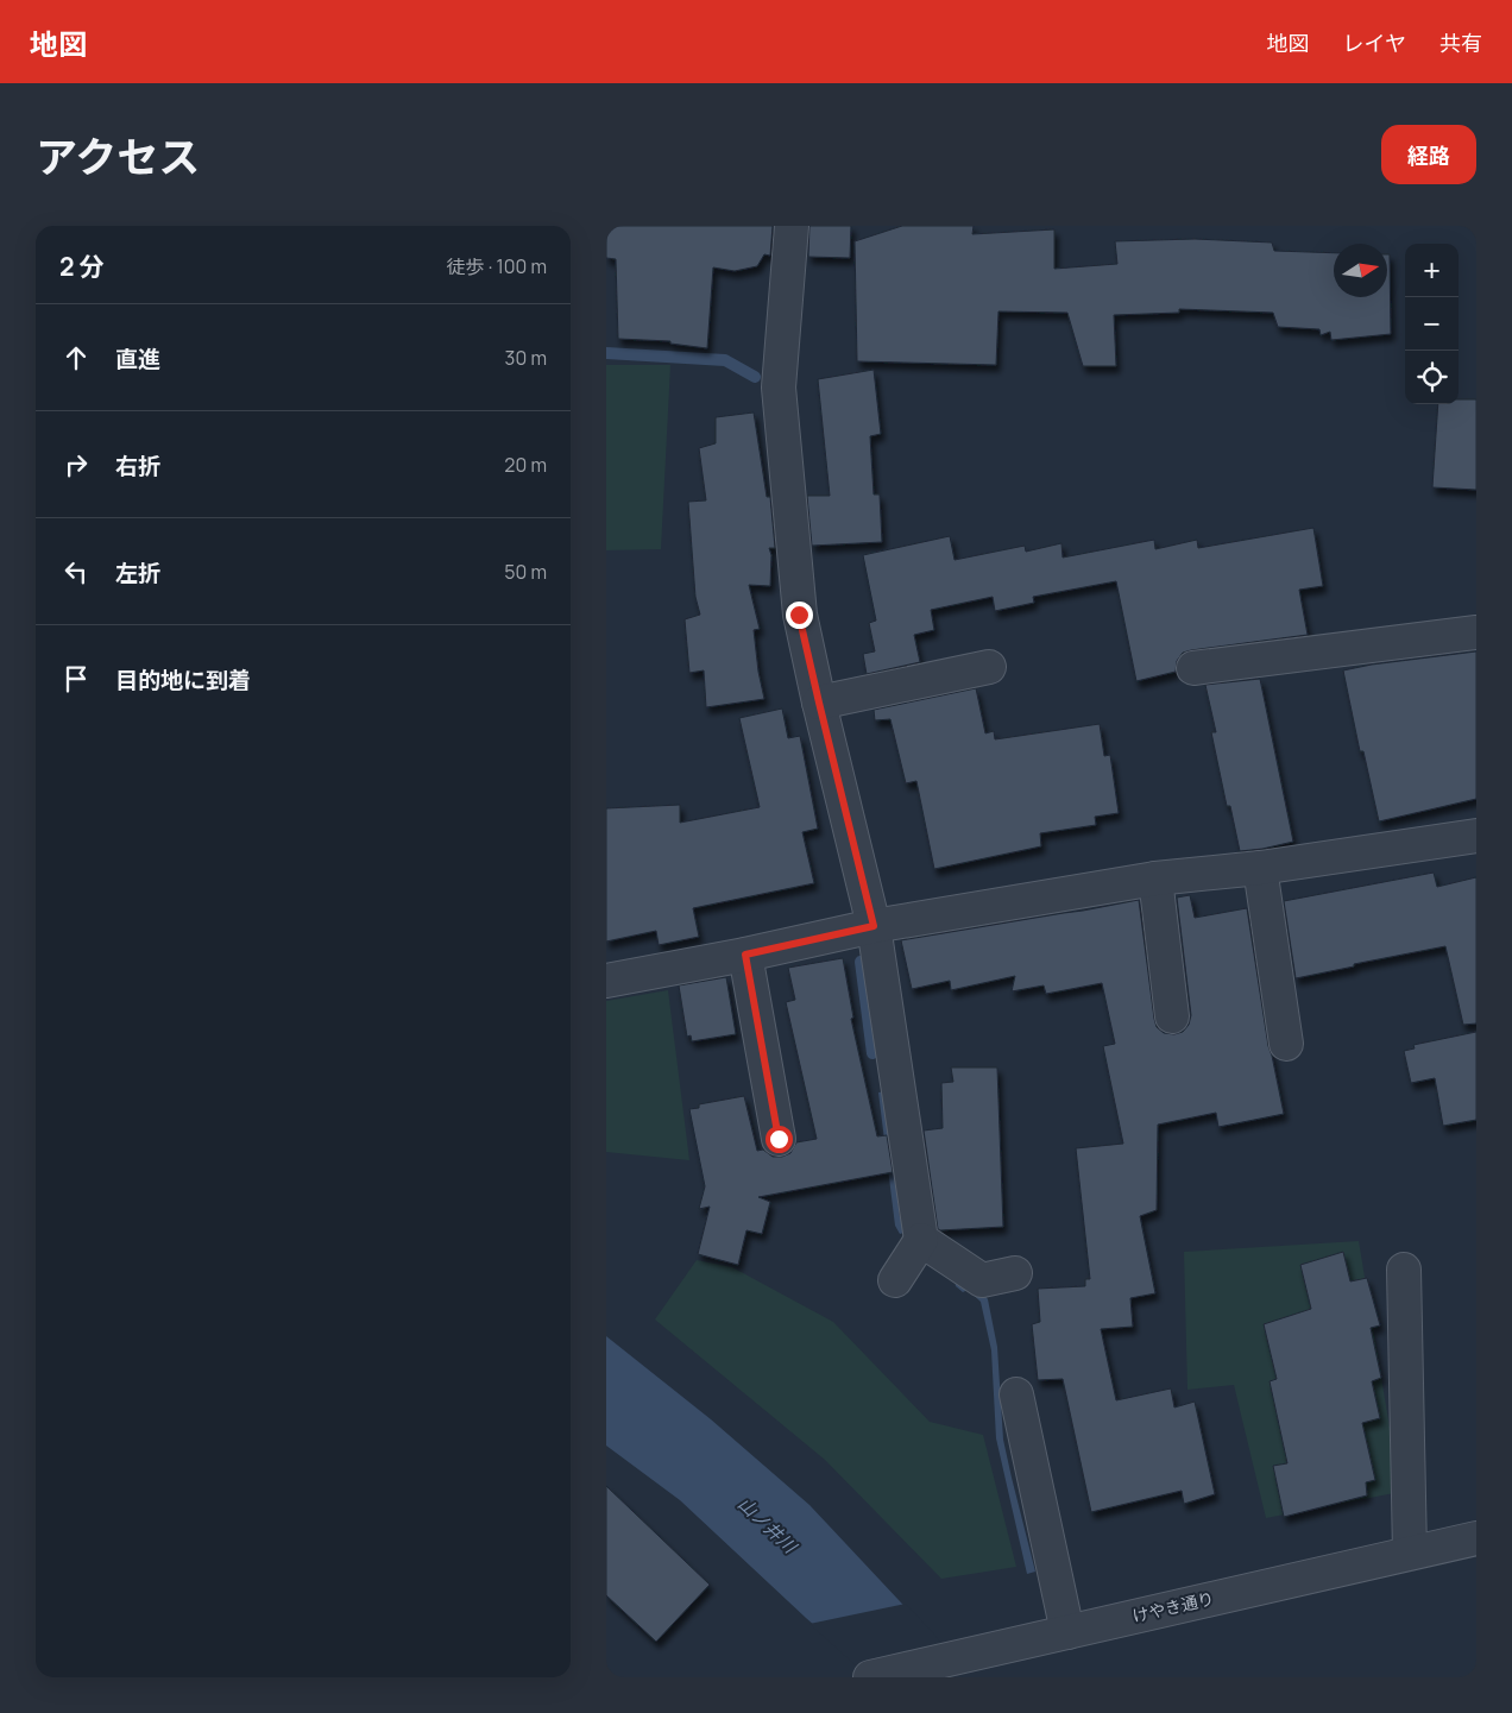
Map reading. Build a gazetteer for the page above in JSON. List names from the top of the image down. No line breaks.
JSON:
{"streets":{"street":["けやき通り"]},"water":["山ノ井川"],"north":"right","page":{"header":"地図","nav":["地図","レイヤ","共有"],"title":"アクセス","buttons":"経路","heading":["2 分","徒歩 · 100 m"],"map_buttons":["+","−"],"list":[["直進","30 m"],["右折","20 m"],["左折","50 m"],"目的地に到着"]}}
